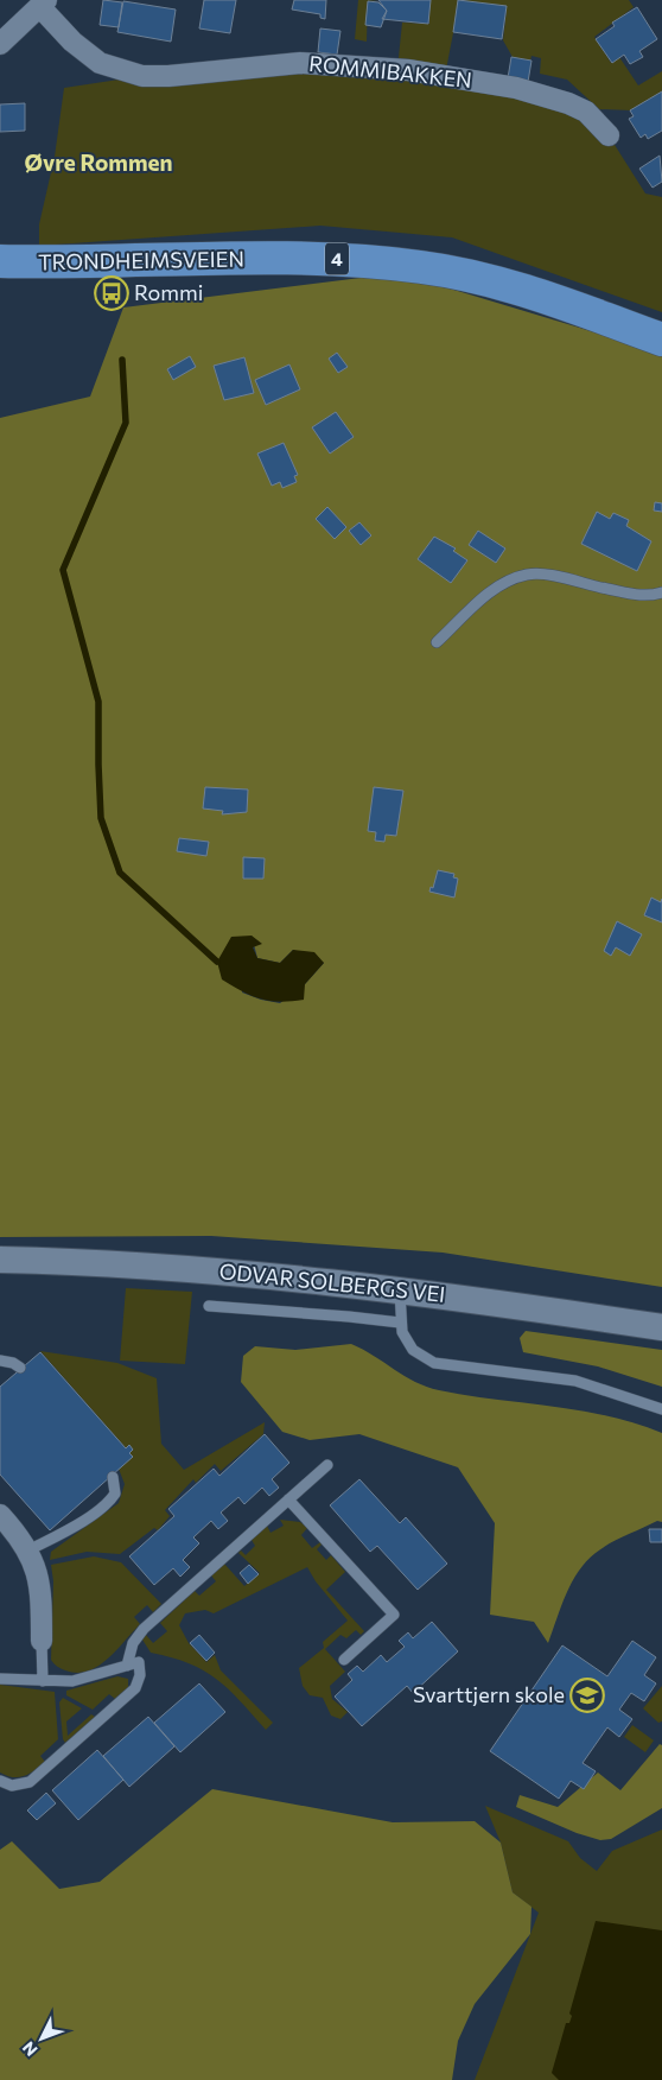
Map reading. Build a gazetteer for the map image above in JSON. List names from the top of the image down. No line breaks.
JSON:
{"streets":{"highway":["4","TRONDHEIMSVEIEN"],"street":["ROMMIBAKKEN","ODVAR SOLBERGS VEI"]},"districts":["Øvre Rommen"],"places":{"bus stop":["Rommi"],"school or university":["Svarttjern skole"]},"north":"bottom left"}
